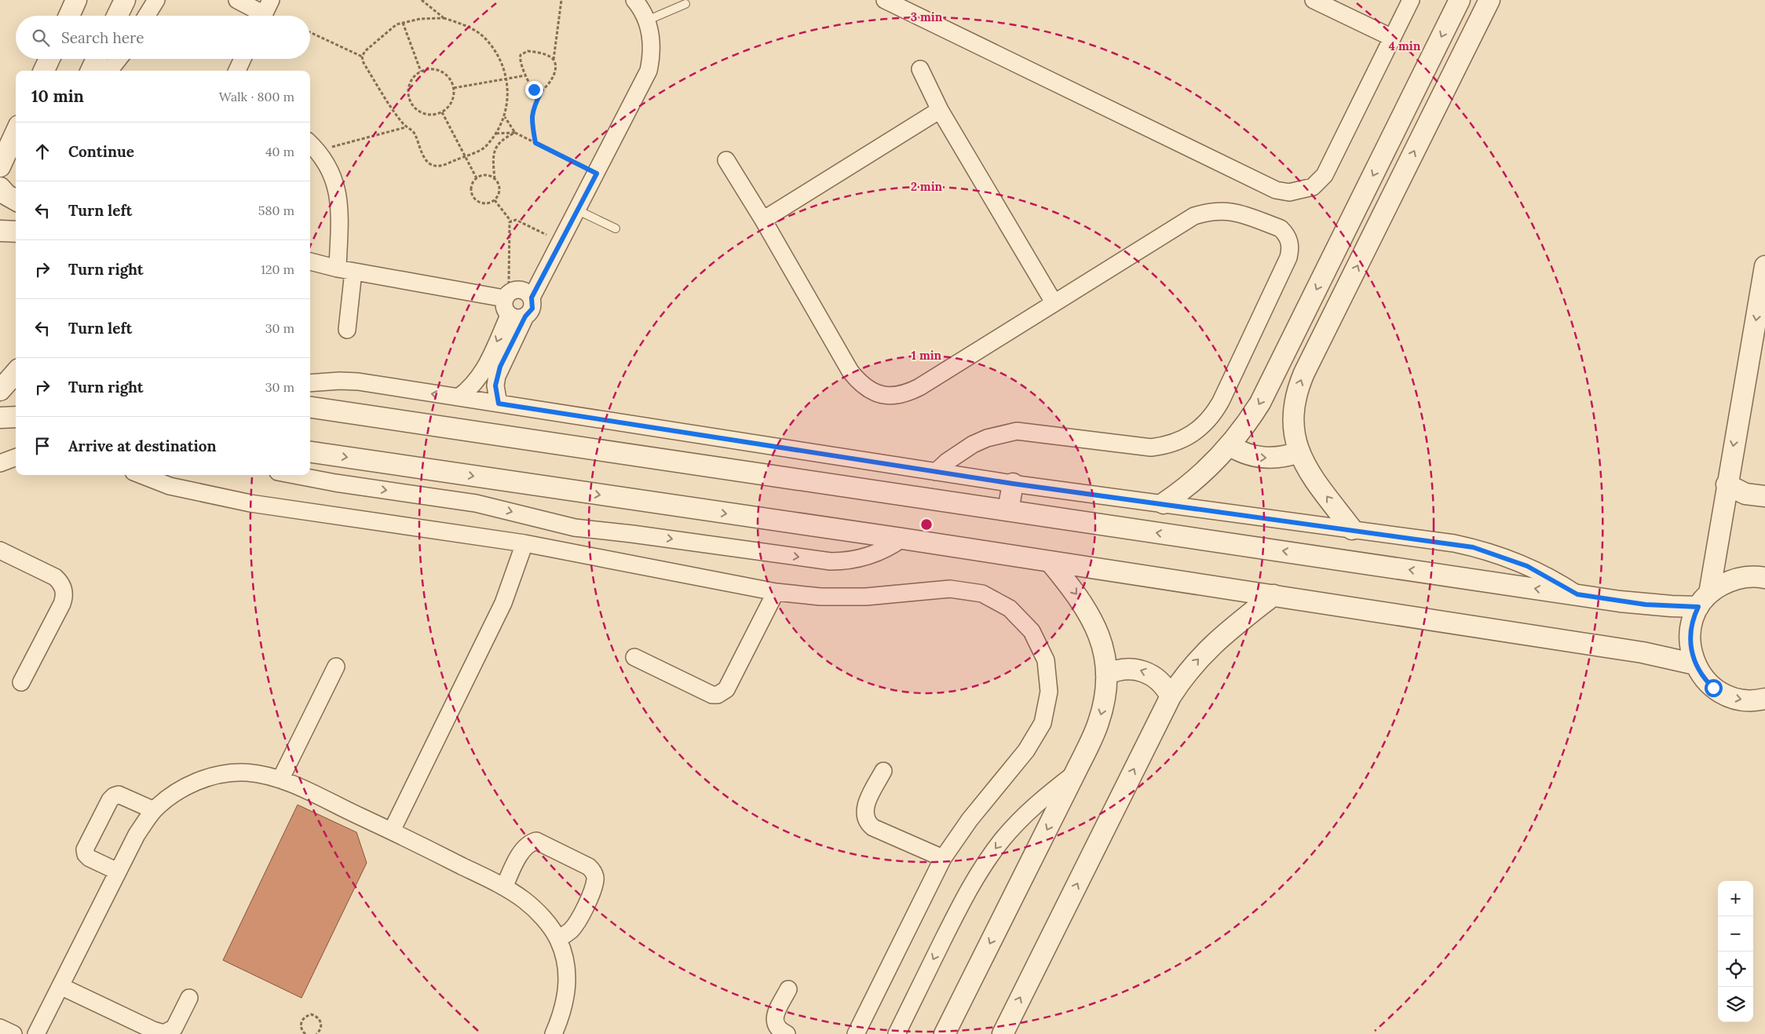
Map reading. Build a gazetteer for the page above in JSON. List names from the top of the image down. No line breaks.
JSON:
{"page":{"search":"Search here","heading":["10 min","Walk · 800 m"],"list":[["Continue","40 m"],["Turn left","580 m"],["Turn right","120 m"],["Turn left","30 m"],["Turn right","30 m"],"Arrive at destination"],"map_buttons":["+","−"]},"rings":["3 min","4 min","2 min","1 min"]}
